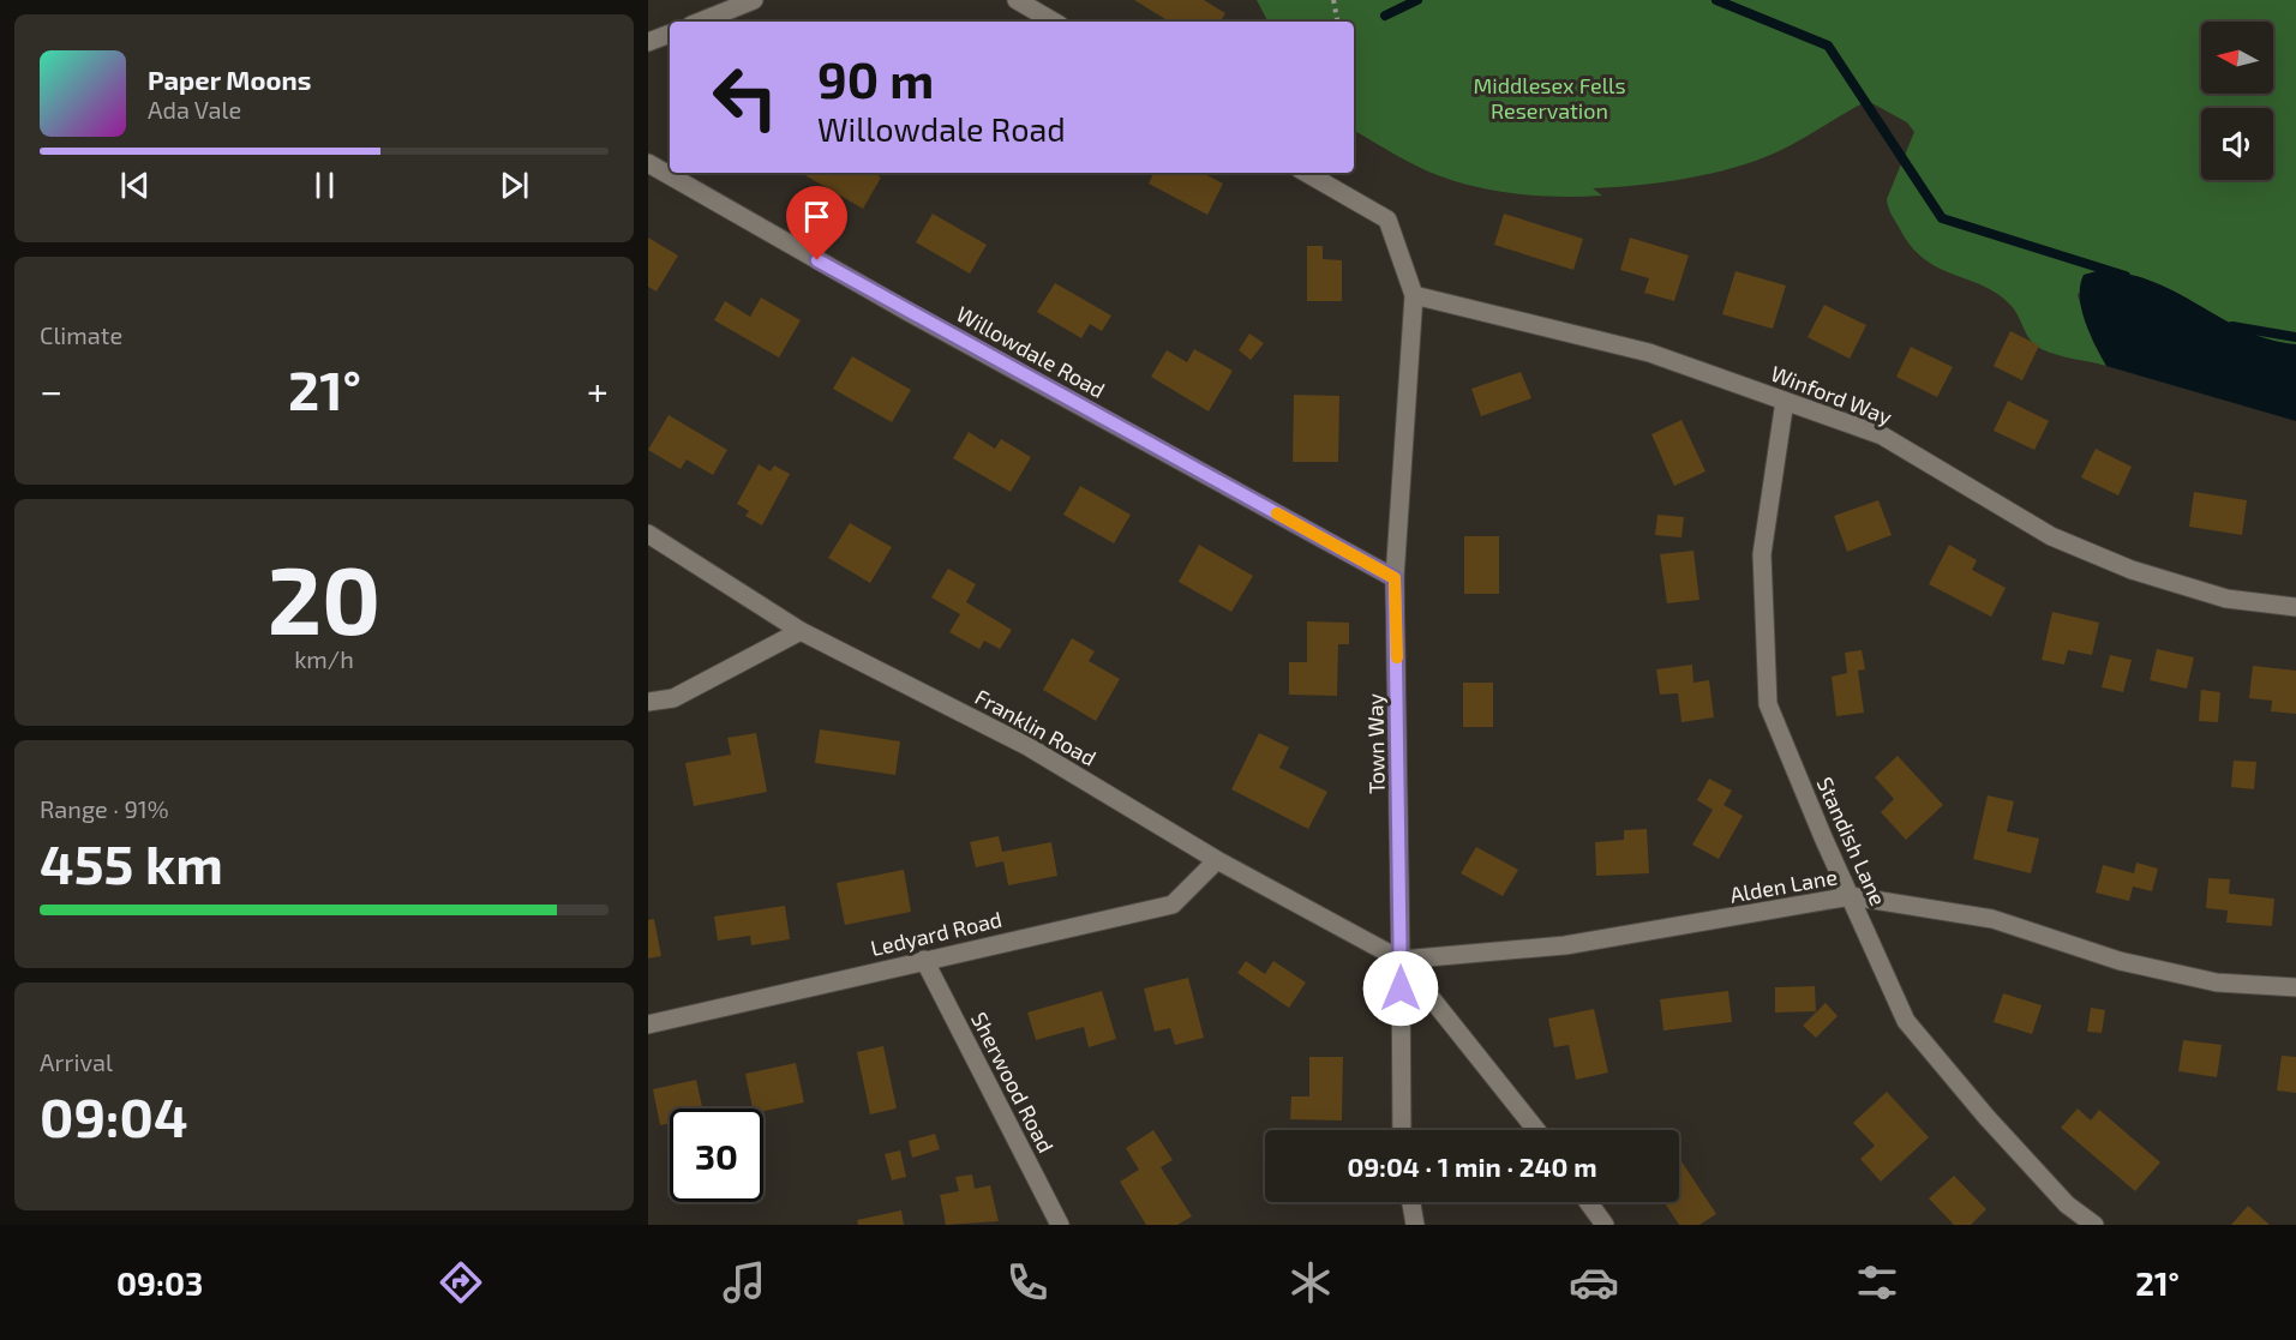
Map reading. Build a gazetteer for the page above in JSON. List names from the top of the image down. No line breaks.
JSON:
{"streets":{"street":["Willowdale Road","Winford Way","Franklin Road","Town Way","Standish Lane","Alden Lane","Ledyard Road","Sherwood Road"]},"crossings":[["Willowdale Road","Town Way"],["Winford Way","Town Way"],["Winford Way","Standish Lane"],["Franklin Road","Town Way"],["Franklin Road","Alden Lane"],["Franklin Road","Ledyard Road"],["Town Way","Alden Lane"],["Standish Lane","Alden Lane"],["Ledyard Road","Sherwood Road"]],"parks":["Middlesex Fells Reservation"],"north":"left","page":{"turn":["90 m","Willowdale Road"],"song":["Paper Moons","Ada Vale"],"tile":["Climate",["20","km/h"],["Range · 91%","455 km"],["Arrival","09:04"]],"heat":["−","21°","+"],"limit":"30","trip":"09:04 · 1 min · 240 m","tabs":["09:03","21°"]}}
